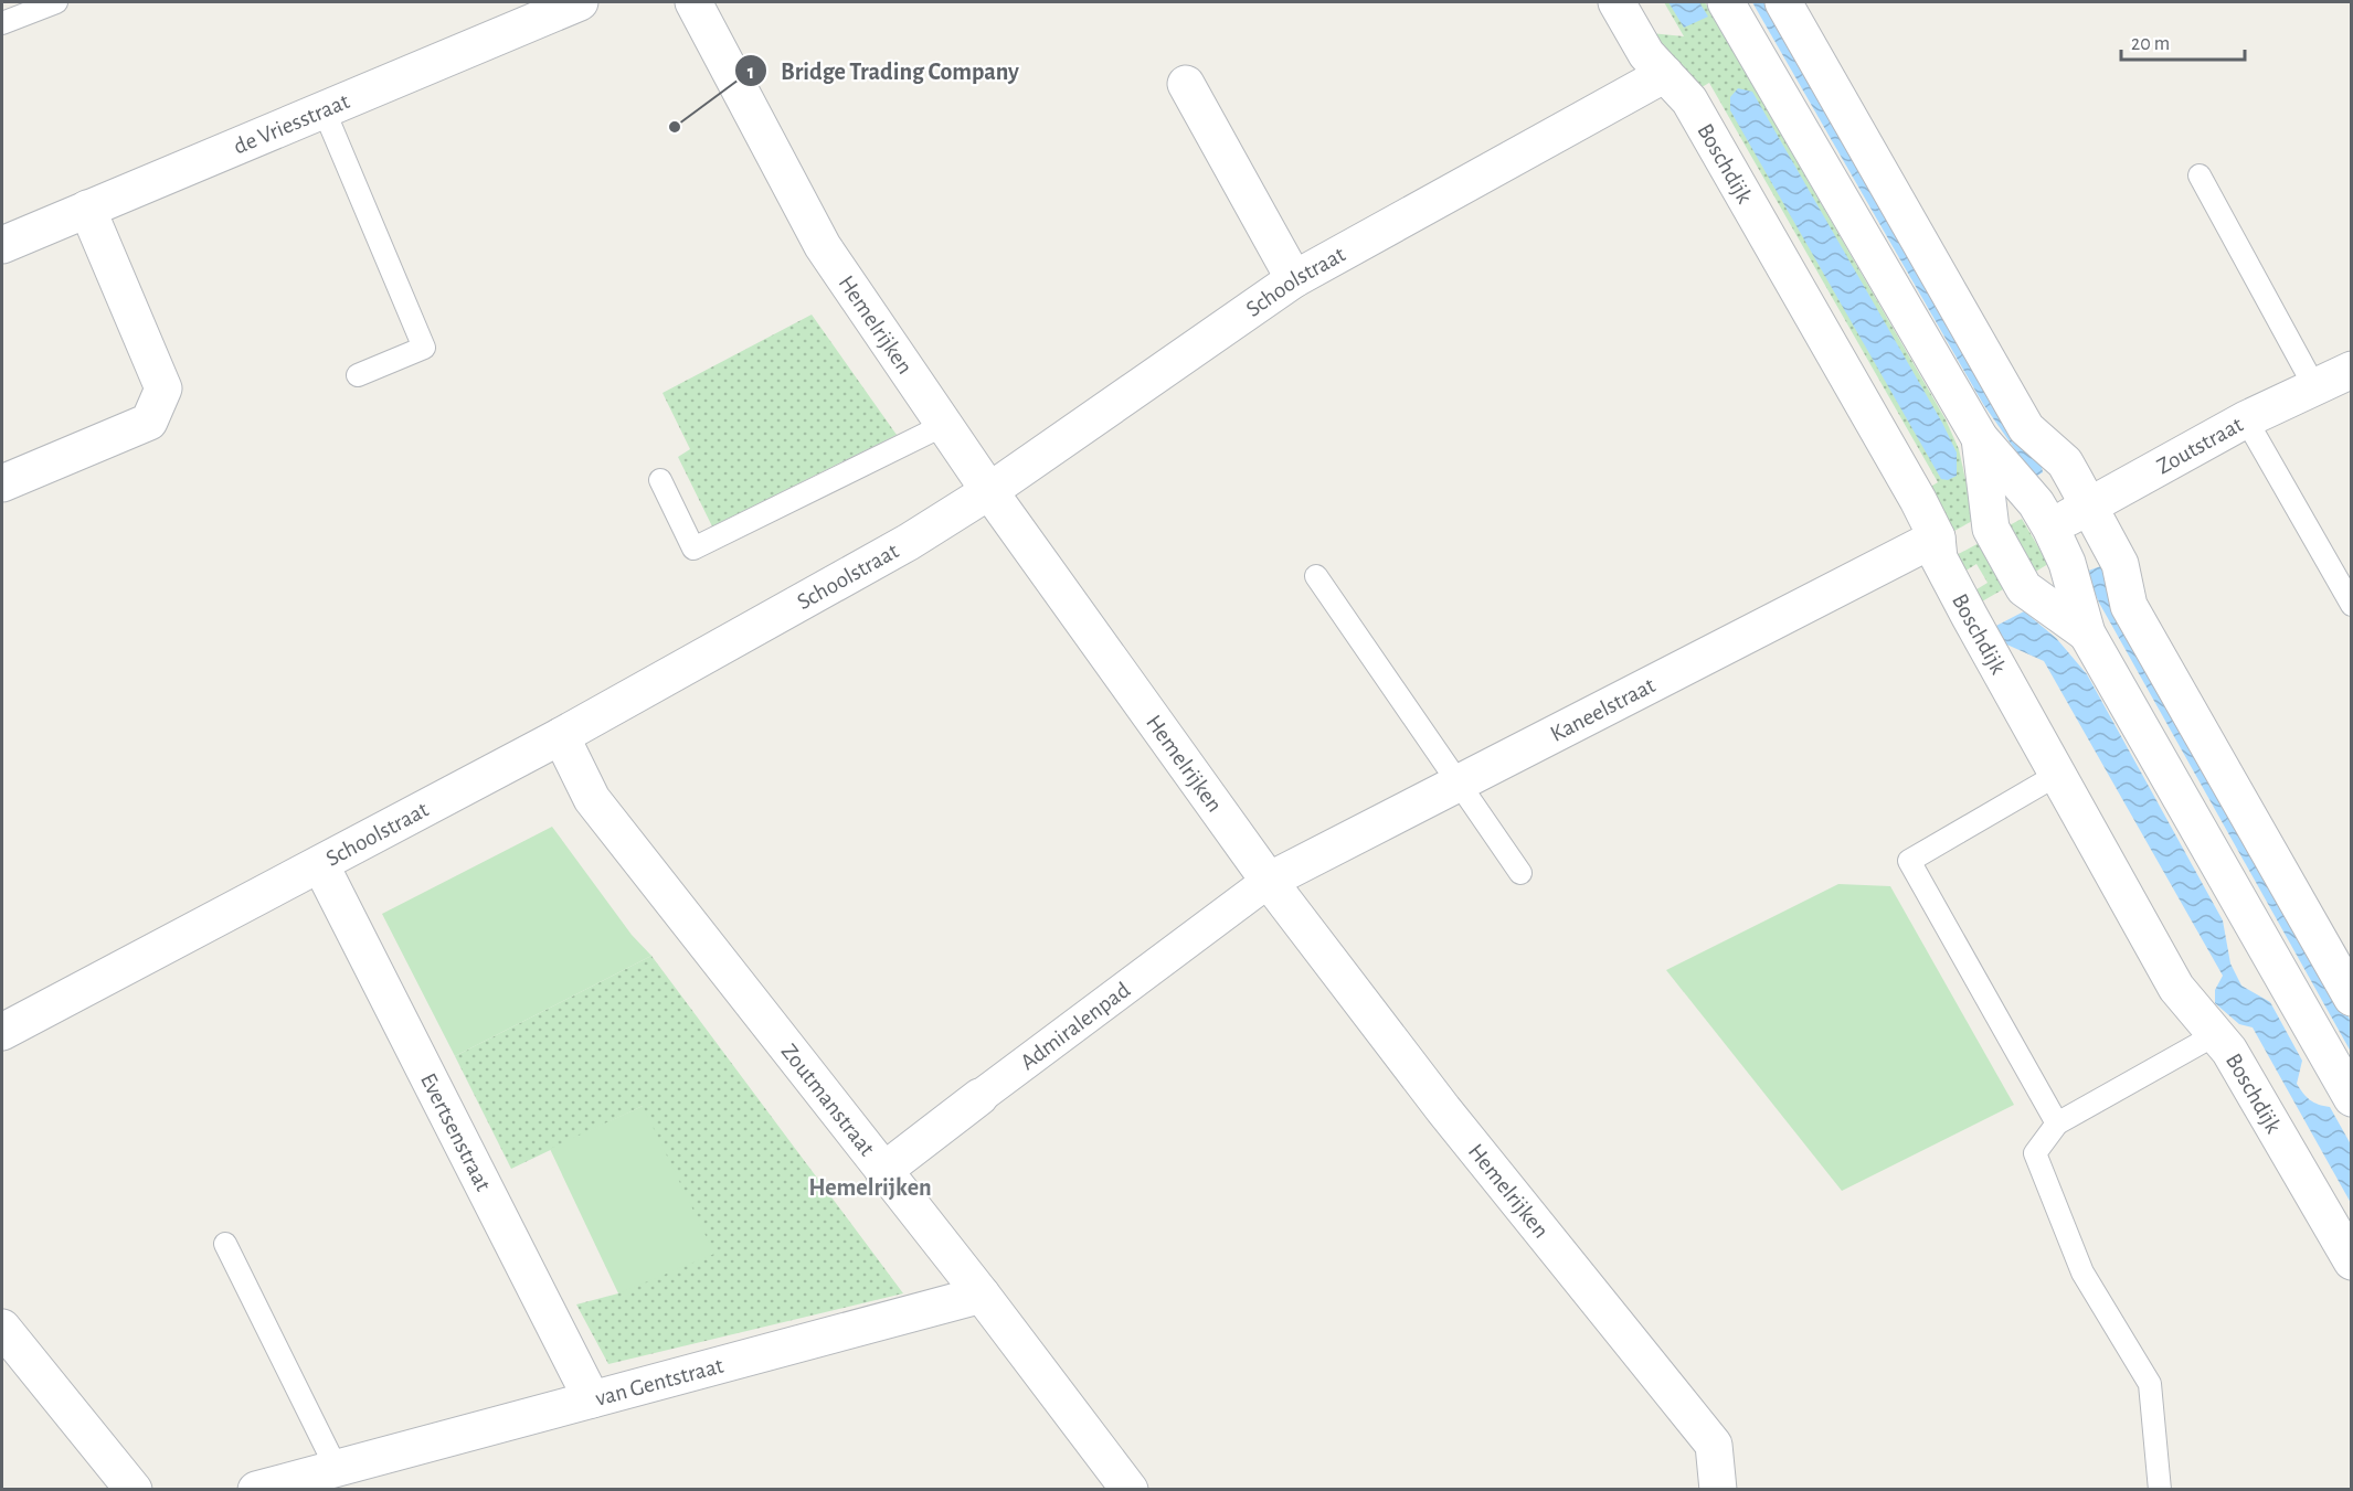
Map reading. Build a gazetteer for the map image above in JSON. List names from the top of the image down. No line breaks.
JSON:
{"streets":{"street":["de Vriesstraat","Boschdijk","Schoolstraat","Hemelrijken","Zoutstraat","Kaneelstraat","Admiralenpad","Zoutmanstraat","Evertsenstraat","van Gentstraat"]},"crossings":[["Boschdijk","Schoolstraat"],["Boschdijk","Kaneelstraat"],["Schoolstraat","Hemelrijken"],["Schoolstraat","Zoutmanstraat"],["Schoolstraat","Evertsenstraat"],["Hemelrijken","Kaneelstraat"],["Hemelrijken","Admiralenpad"],["Kaneelstraat","Admiralenpad"],["Admiralenpad","Zoutmanstraat"],["Zoutmanstraat","van Gentstraat"],["Evertsenstraat","van Gentstraat"]],"districts":["Hemelrijken"],"places":["Bridge Trading Company"],"scale_bar":"20 m"}
